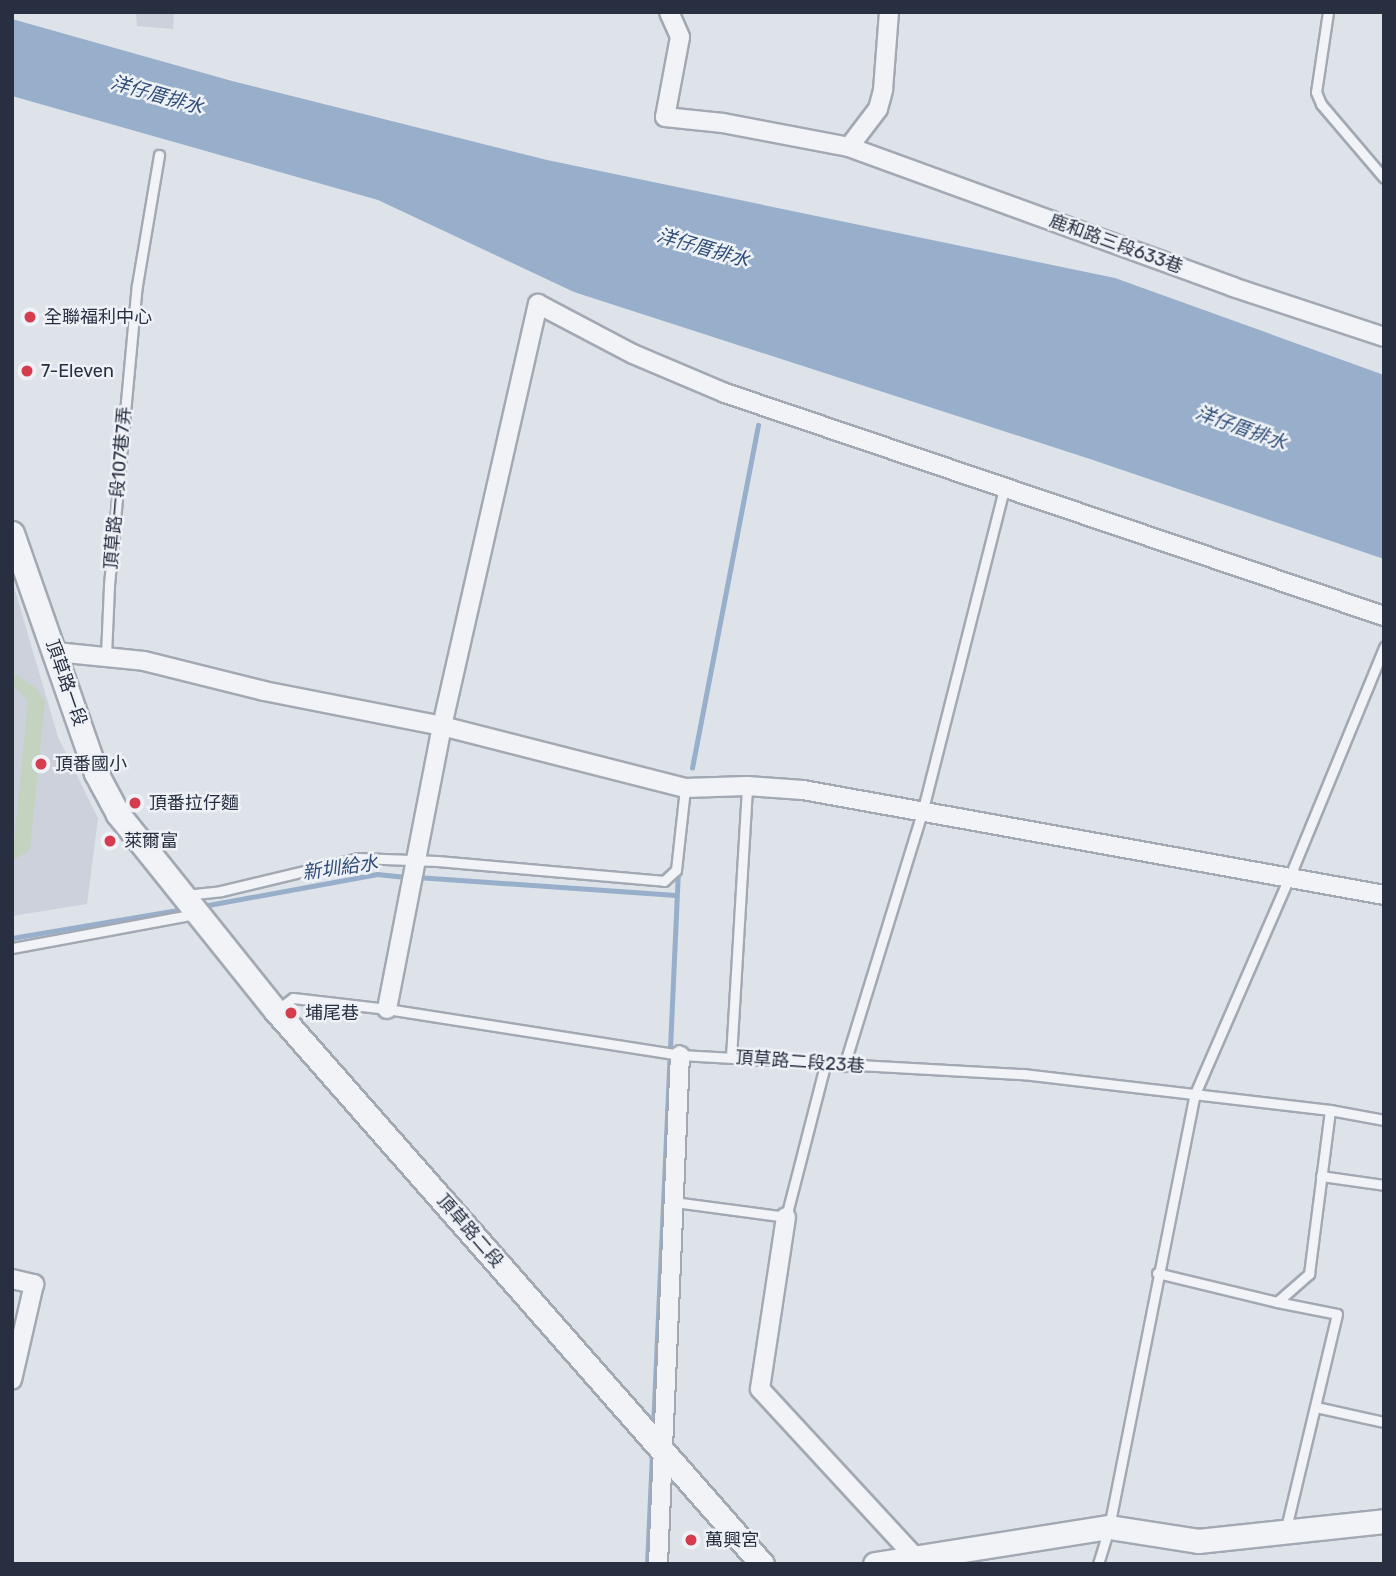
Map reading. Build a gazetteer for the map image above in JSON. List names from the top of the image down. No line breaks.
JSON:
{"streets":{"street":["鹿和路三段633巷","頂草路一段","頂草路二段"],"lane":["頂草路一段107巷7弄","頂草路二段23巷"]},"crossings":[["頂草路一段","頂草路二段"],["頂草路二段23巷","頂草路二段"]],"water":["洋仔厝排水","新圳給水"],"places":["全聯福利中心","7-Eleven","頂番國小","頂番拉仔麵","萊爾富","埔尾巷","萬興宮"]}
